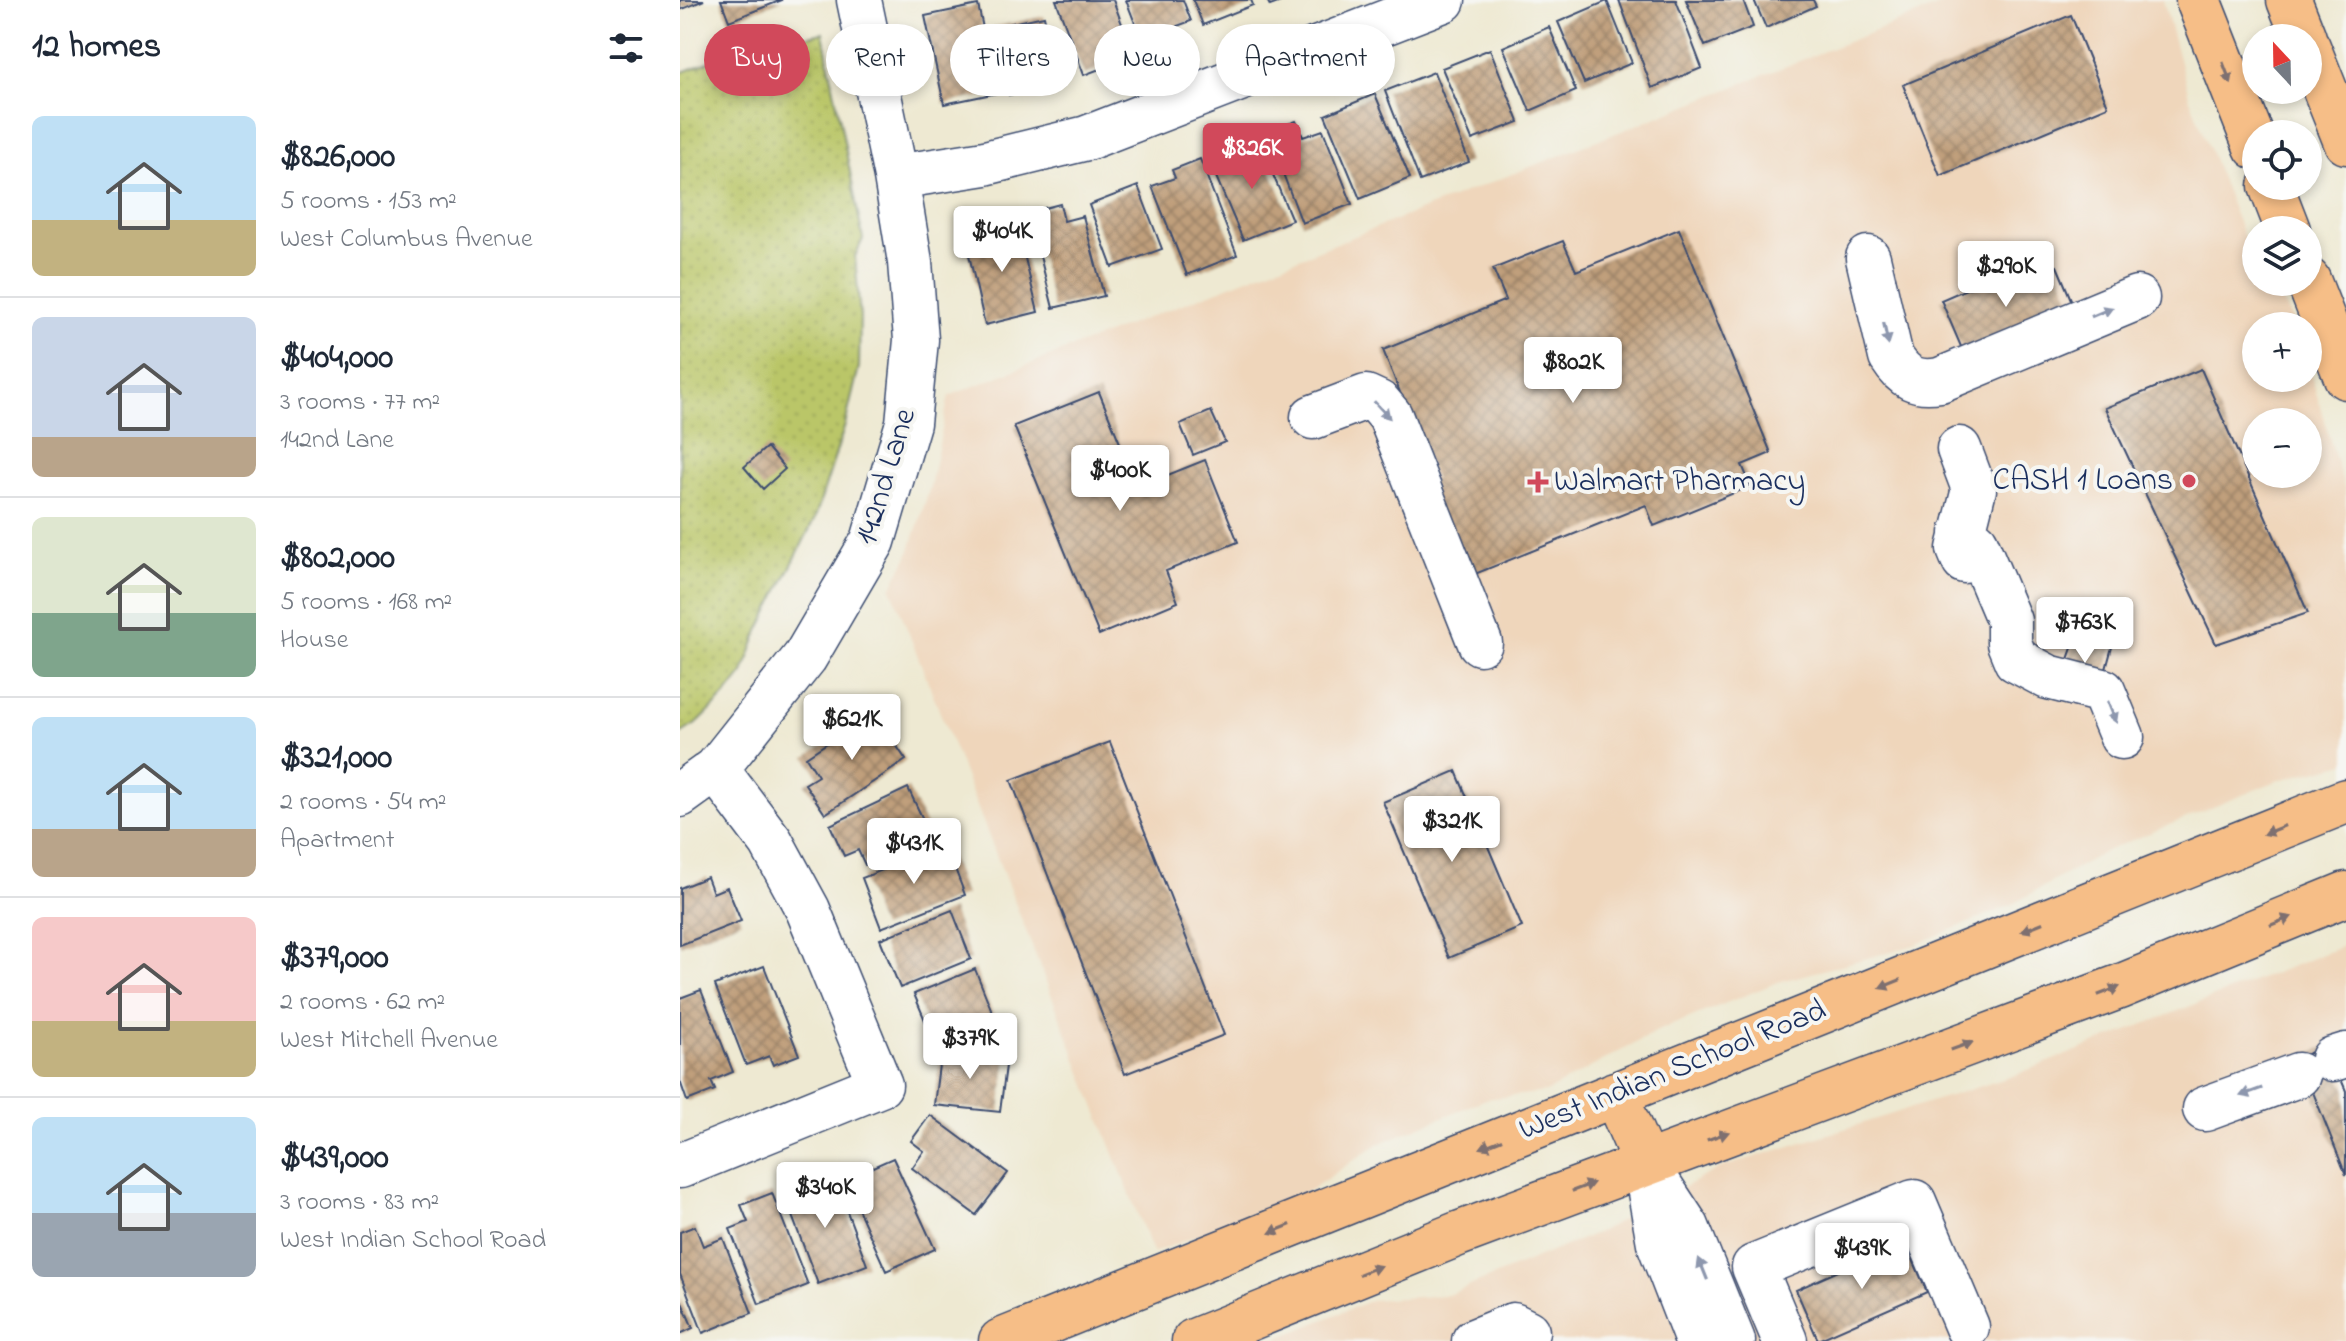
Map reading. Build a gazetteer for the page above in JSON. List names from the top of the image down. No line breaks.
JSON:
{"streets":{"main road":["West Indian School Road"],"street":["142nd Lane"]},"places":{"other":["CASH 1 Loans"],"health":["Walmart Pharmacy"]},"north":"top","page":{"heading":"12 homes","map_buttons":["+","−"],"chip":["Buy","Rent","Filters","New","Apartment"],"list":[{"name":"$826,000","note":"5 rooms · 153 m² · West Columbus Avenue"},{"name":"$404,000","note":"3 rooms · 77 m² · 142nd Lane"},{"name":"$802,000","note":"5 rooms · 168 m² · House"},{"name":"$321,000","note":"2 rooms · 54 m² · Apartment"},{"name":"$379,000","note":"2 rooms · 62 m² · West Mitchell Avenue"},{"name":"$439,000","note":"3 rooms · 83 m² · West Indian School Road"}],"price":["$826K","$404K","$290K","$802K","$400K","$763K","$621K","$321K","$431K","$379K","$340K","$439K"]}}
